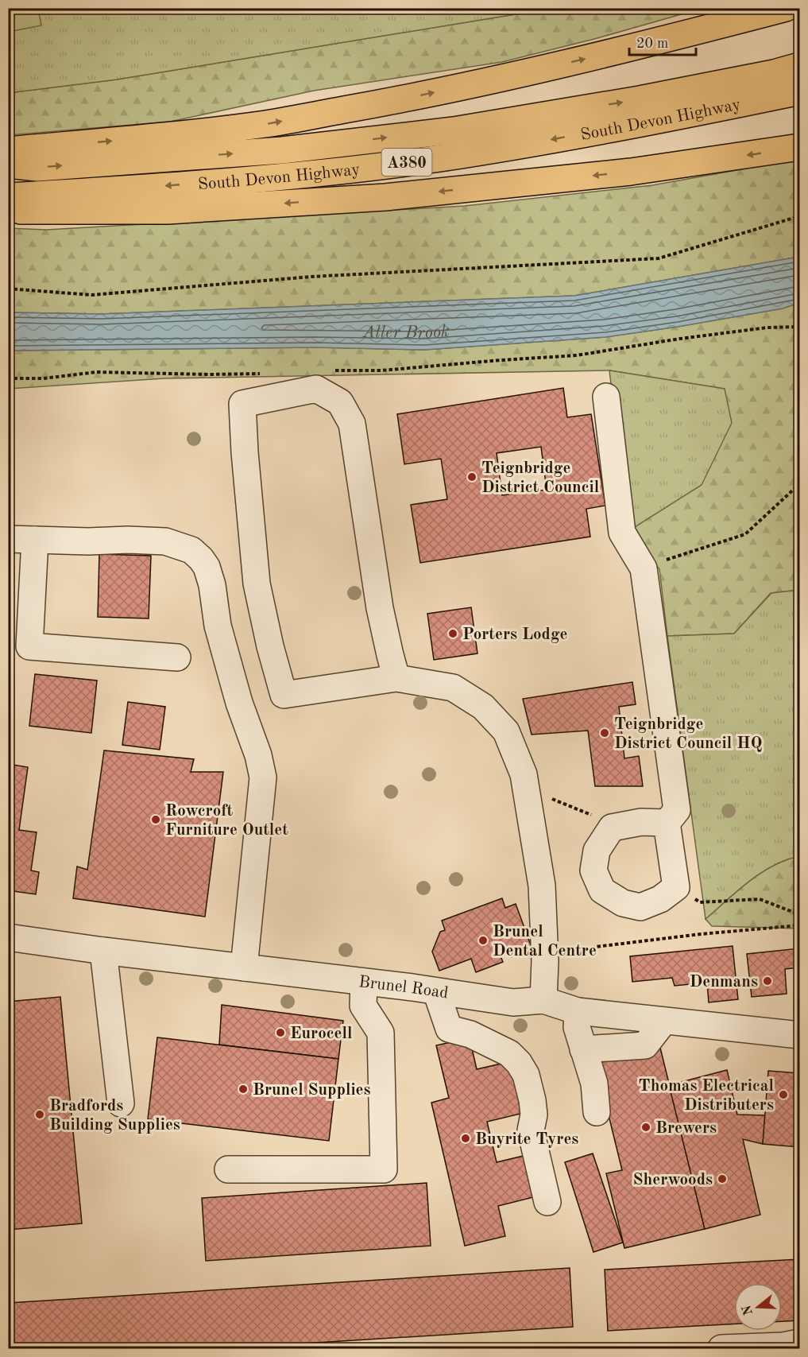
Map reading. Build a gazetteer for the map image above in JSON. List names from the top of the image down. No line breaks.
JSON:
{"streets":{"highway":["South Devon Highway","A380"],"street":["Brunel Road"]},"water":["Aller Brook"],"places":["Teignbridge District Council","Porters Lodge","Teignbridge District Council HQ","Rowcroft Furniture Outlet","Brunel Dental Centre","Denmans","Eurocell","Brunel Supplies","Thomas Electrical Distributers","Bradfords Building Supplies","Brewers","Buyrite Tyres","Sherwoods"],"scale_bar":"20 m","north":"left"}
